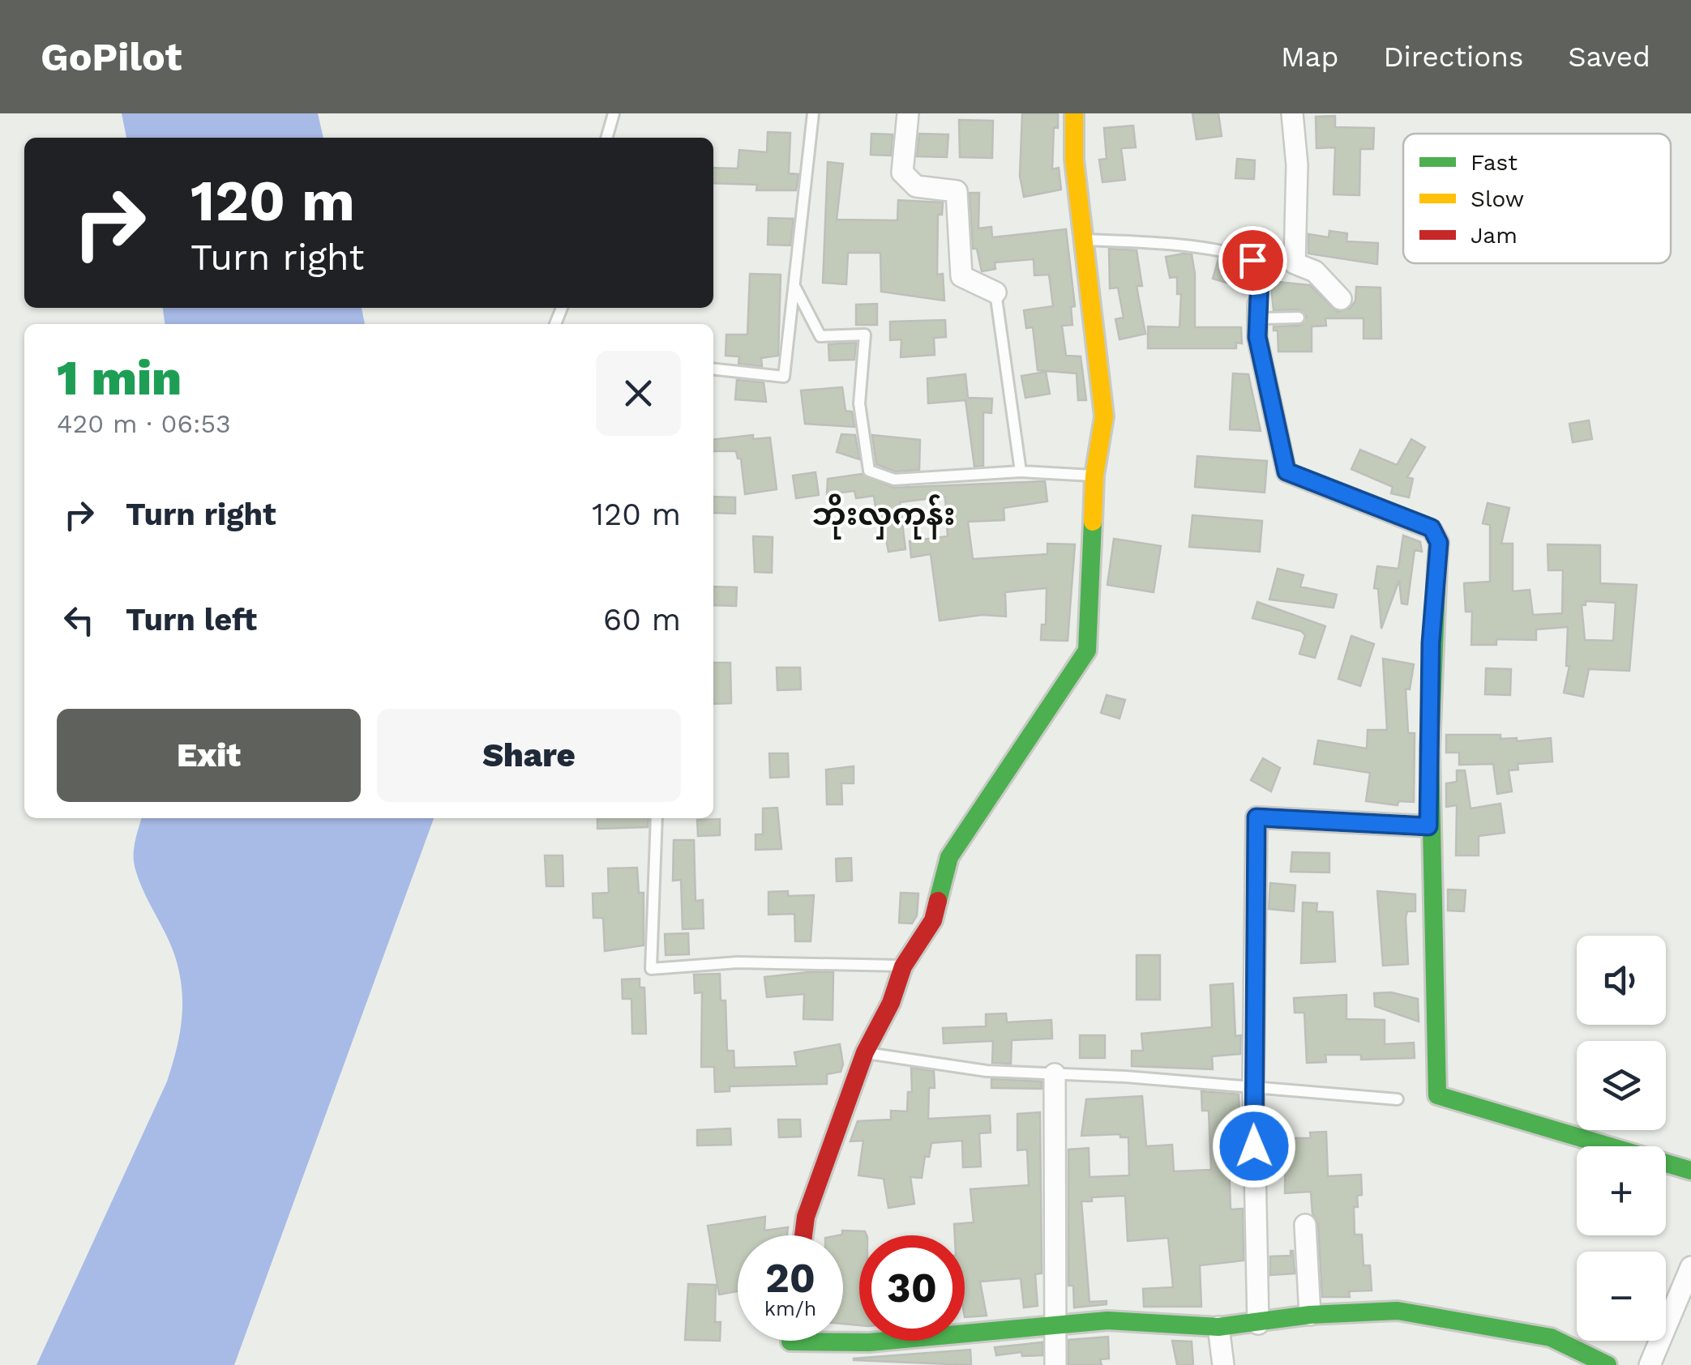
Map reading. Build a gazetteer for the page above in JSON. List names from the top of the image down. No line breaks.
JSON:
{"districts":["ဘိုးလှကုန်း"],"legend":["Fast","Slow","Jam"],"page":{"header":"GoPilot","nav":["Map","Directions","Saved"],"turn":["120 m","Turn right"],"heading":["1 min","420 m · 06:53"],"list":[{"name":"Turn right","value":"120 m"},{"name":"Turn left","value":"60 m"}],"buttons":["Exit","Share"],"map_buttons":["+","−"],"speed":"20 km/h","limit":"30"}}
